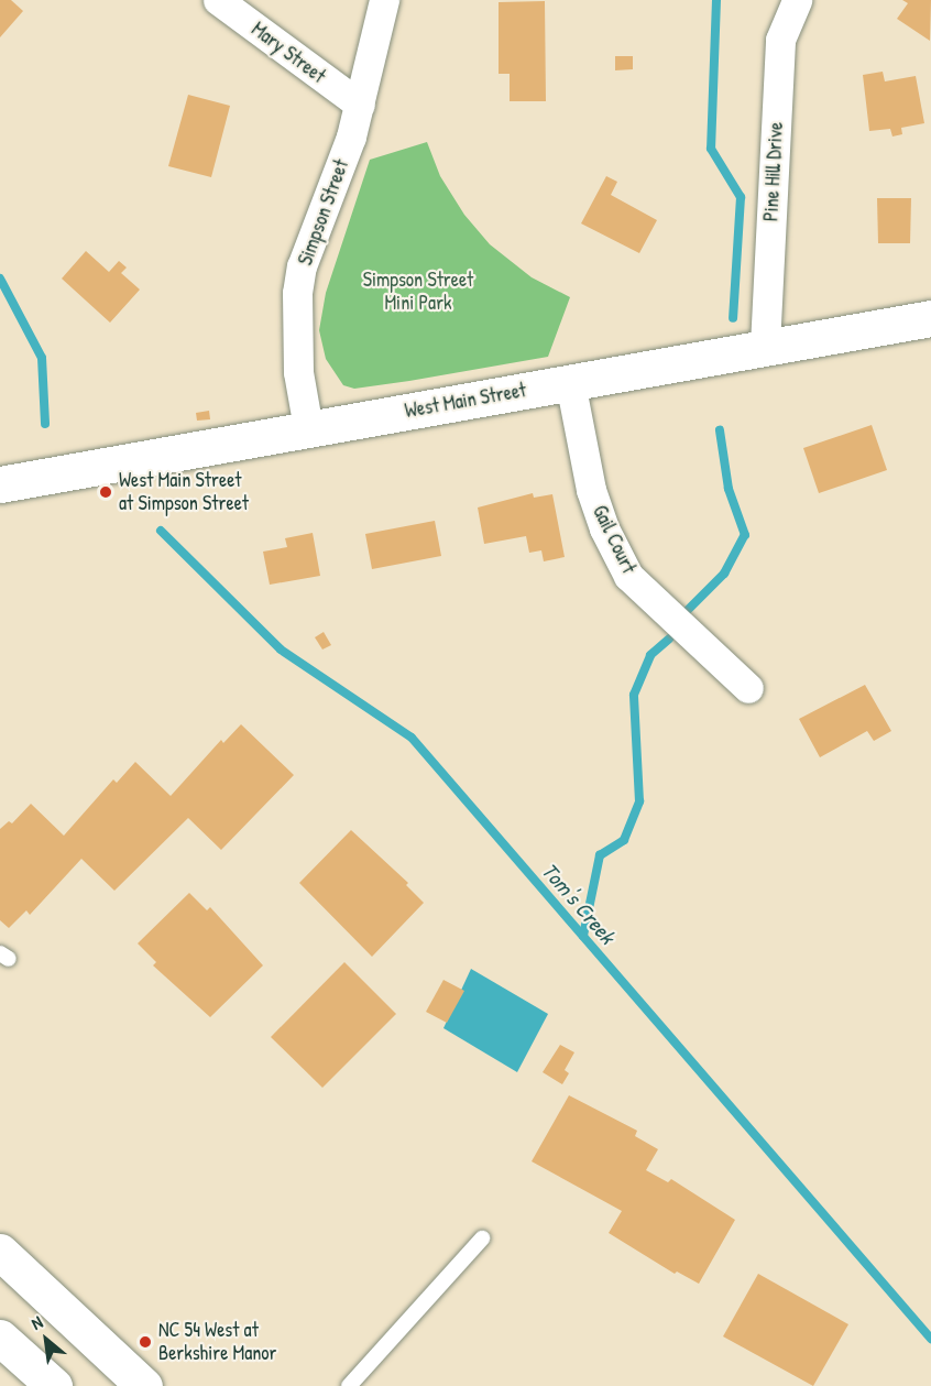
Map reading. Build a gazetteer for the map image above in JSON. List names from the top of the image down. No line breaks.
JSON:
{"streets":{"main road":["West Main Street"],"street":["Mary Street","Pine Hill Drive","Simpson Street","Gail Court"]},"crossings":[["Mary Street","Simpson Street"],["Pine Hill Drive","West Main Street"],["Simpson Street","West Main Street"],["West Main Street","Gail Court"]],"water":["Tom's Creek"],"parks":["Simpson Street Mini Park"],"places":["West Main Street at Simpson Street","NC 54 West at Berkshire Manor"],"north":"top left"}
